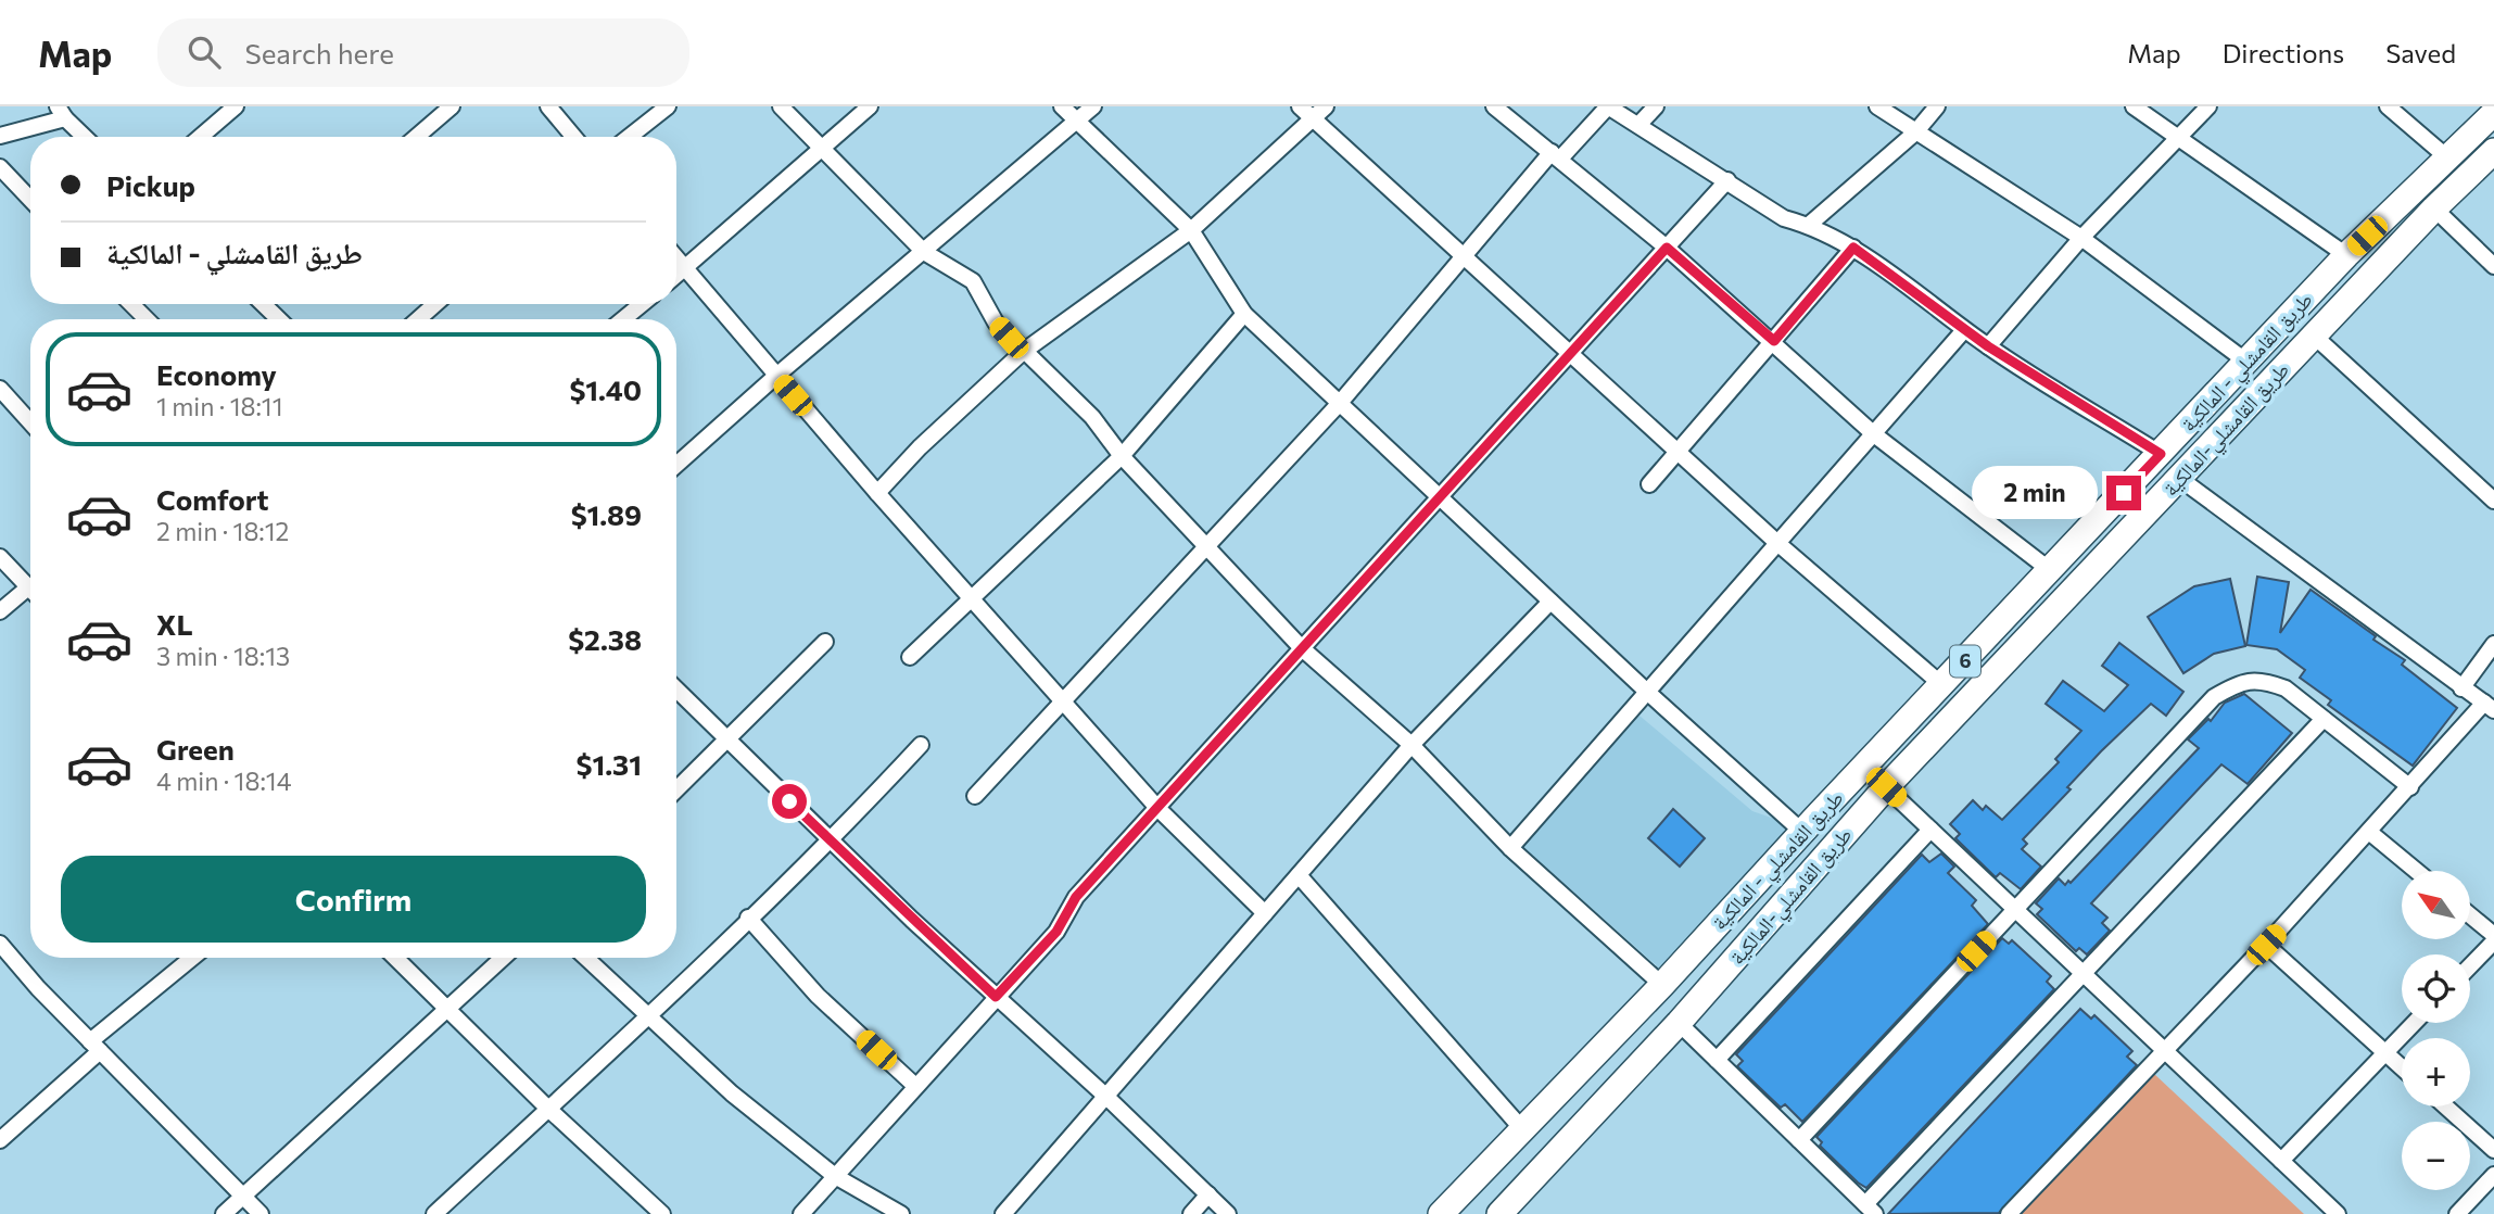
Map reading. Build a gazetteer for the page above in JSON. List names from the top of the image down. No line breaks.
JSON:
{"streets":{"highway":["طريق القامشلي - المالكية","طريق القامشلي-المالكية","6"]},"north":"top left","page":{"header":"Map","search":"Search here","nav":["Map","Directions","Saved"],"banner":["Pickup","طريق القامشلي - المالكية"],"list":[{"name":"Economy","note":"1 min · 18:11","value":"$1.40"},{"name":"Comfort","note":"2 min · 18:12","value":"$1.89"},{"name":"XL","note":"3 min · 18:13","value":"$2.38"},{"name":"Green","note":"4 min · 18:14","value":"$1.31"}],"bubble":"2 min","buttons":"Confirm","map_buttons":["+","−"]}}
